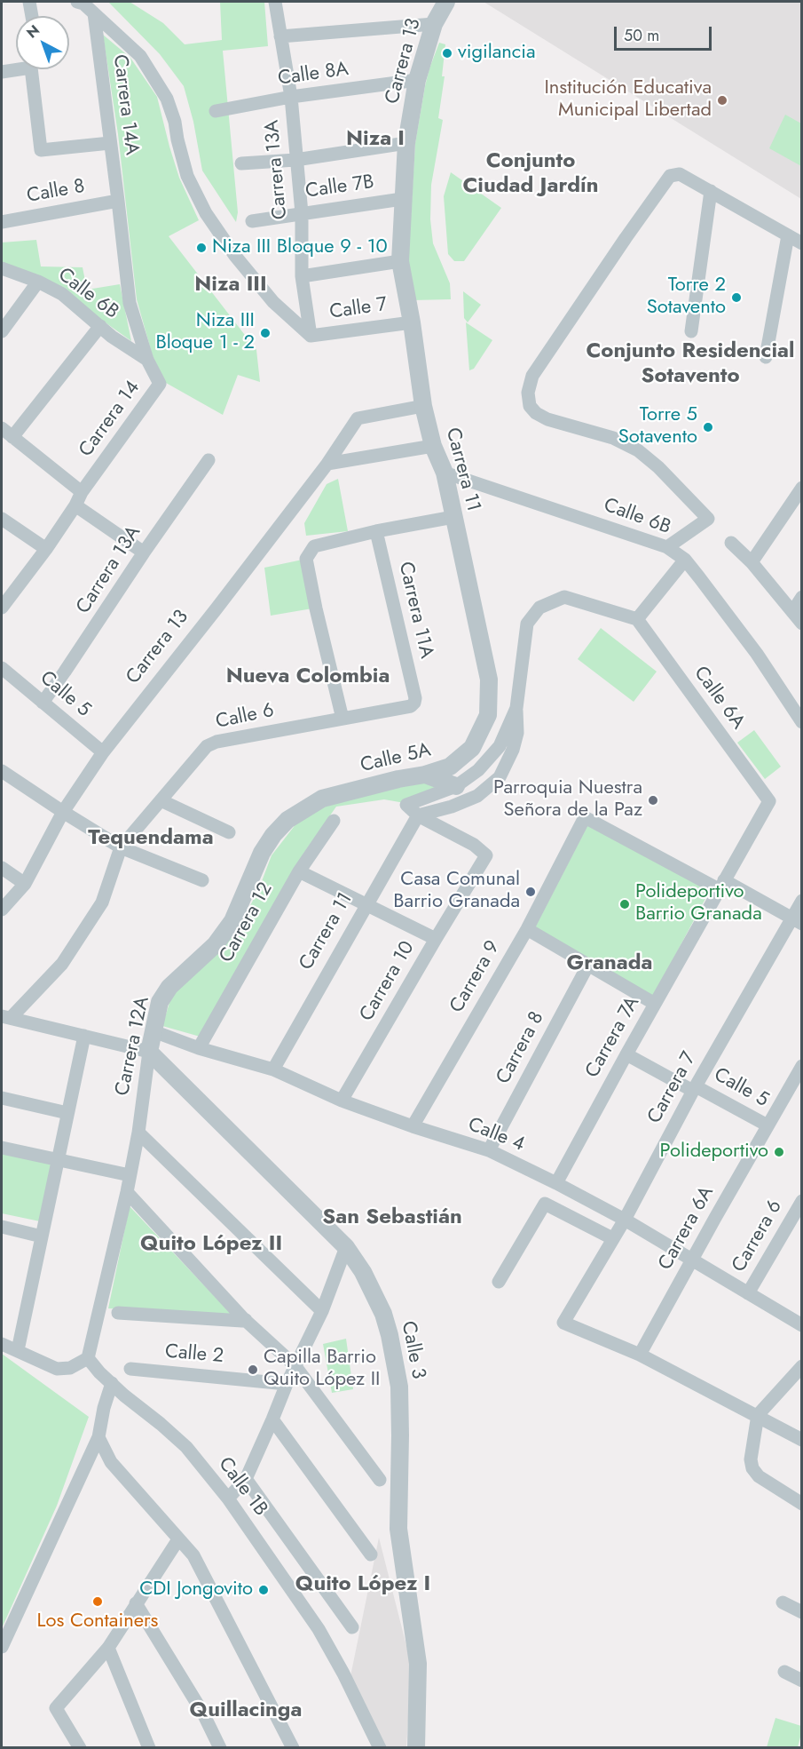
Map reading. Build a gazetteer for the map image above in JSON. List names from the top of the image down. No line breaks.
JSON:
{"streets":{"street":["Carrera 13","Calle 8A","Carrera 14A","Carrera 13A","Calle 7B","Calle 8","Calle 6B","Calle 7","Carrera 14","Carrera 11","Carrera 11A","Calle 5","Calle 6A","Calle 6","Calle 5A","Carrera 12","Carrera 9","Carrera 10","Carrera 7A","Carrera 12A","Carrera 8","Carrera 7","Calle 4","Carrera 6A","Carrera 6","Calle 3","Calle 2","Calle 1B"]},"crossings":[["Carrera 13","Calle 8A"],["Carrera 13","Calle 7B"],["Carrera 13","Carrera 11"],["Carrera 13","Calle 5"],["Calle 8A","Carrera 13A"],["Carrera 14A","Calle 8"],["Carrera 14A","Carrera 14"],["Carrera 13A","Calle 7B"],["Carrera 13A","Calle 7"],["Carrera 13A","Calle 5"],["Calle 7B","Carrera 11"],["Calle 8","Carrera 14"],["Calle 6B","Carrera 14"],["Calle 6B","Carrera 11"],["Calle 7","Carrera 11"],["Carrera 11","Calle 5A"],["Carrera 11","Carrera 10"],["Carrera 11","Calle 4"],["Carrera 11A","Calle 6"],["Calle 5","Carrera 7A"],["Calle 5","Carrera 7"],["Calle 5","Carrera 6A"],["Calle 6A","Carrera 7A"],["Calle 5A","Carrera 12A"],["Carrera 12","Calle 4"],["Carrera 9","Carrera 7A"],["Carrera 9","Calle 4"],["Carrera 10","Calle 4"],["Carrera 7A","Calle 4"],["Carrera 12A","Calle 4"],["Carrera 12A","Calle 3"],["Carrera 12A","Calle 1B"],["Carrera 8","Calle 4"],["Carrera 7","Calle 4"],["Carrera 7","Carrera 6A"],["Calle 4","Carrera 6A"],["Calle 4","Carrera 6"]],"districts":["Niza I","Conjunto Ciudad Jardín","Niza III","Conjunto Residencial Sotavento","Nueva Colombia","Tequendama","Granada","San Sebastián","Quito López II","Quito López I","Quillacinga"],"places":["vigilancia","Institución Educativa Municipal Libertad","Niza III Bloque 9 - 10","Torre 2 Sotavento","Niza III Bloque 1 - 2","Torre 5 Sotavento","Parroquia Nuestra Señora de la Paz","Casa Comunal Barrio Granada","Polideportivo Barrio Granada","Polideportivo","Capilla Barrio Quito López II","CDI Jongovito","Los Containers"],"scale_bar":"50 m","north":"top left"}
